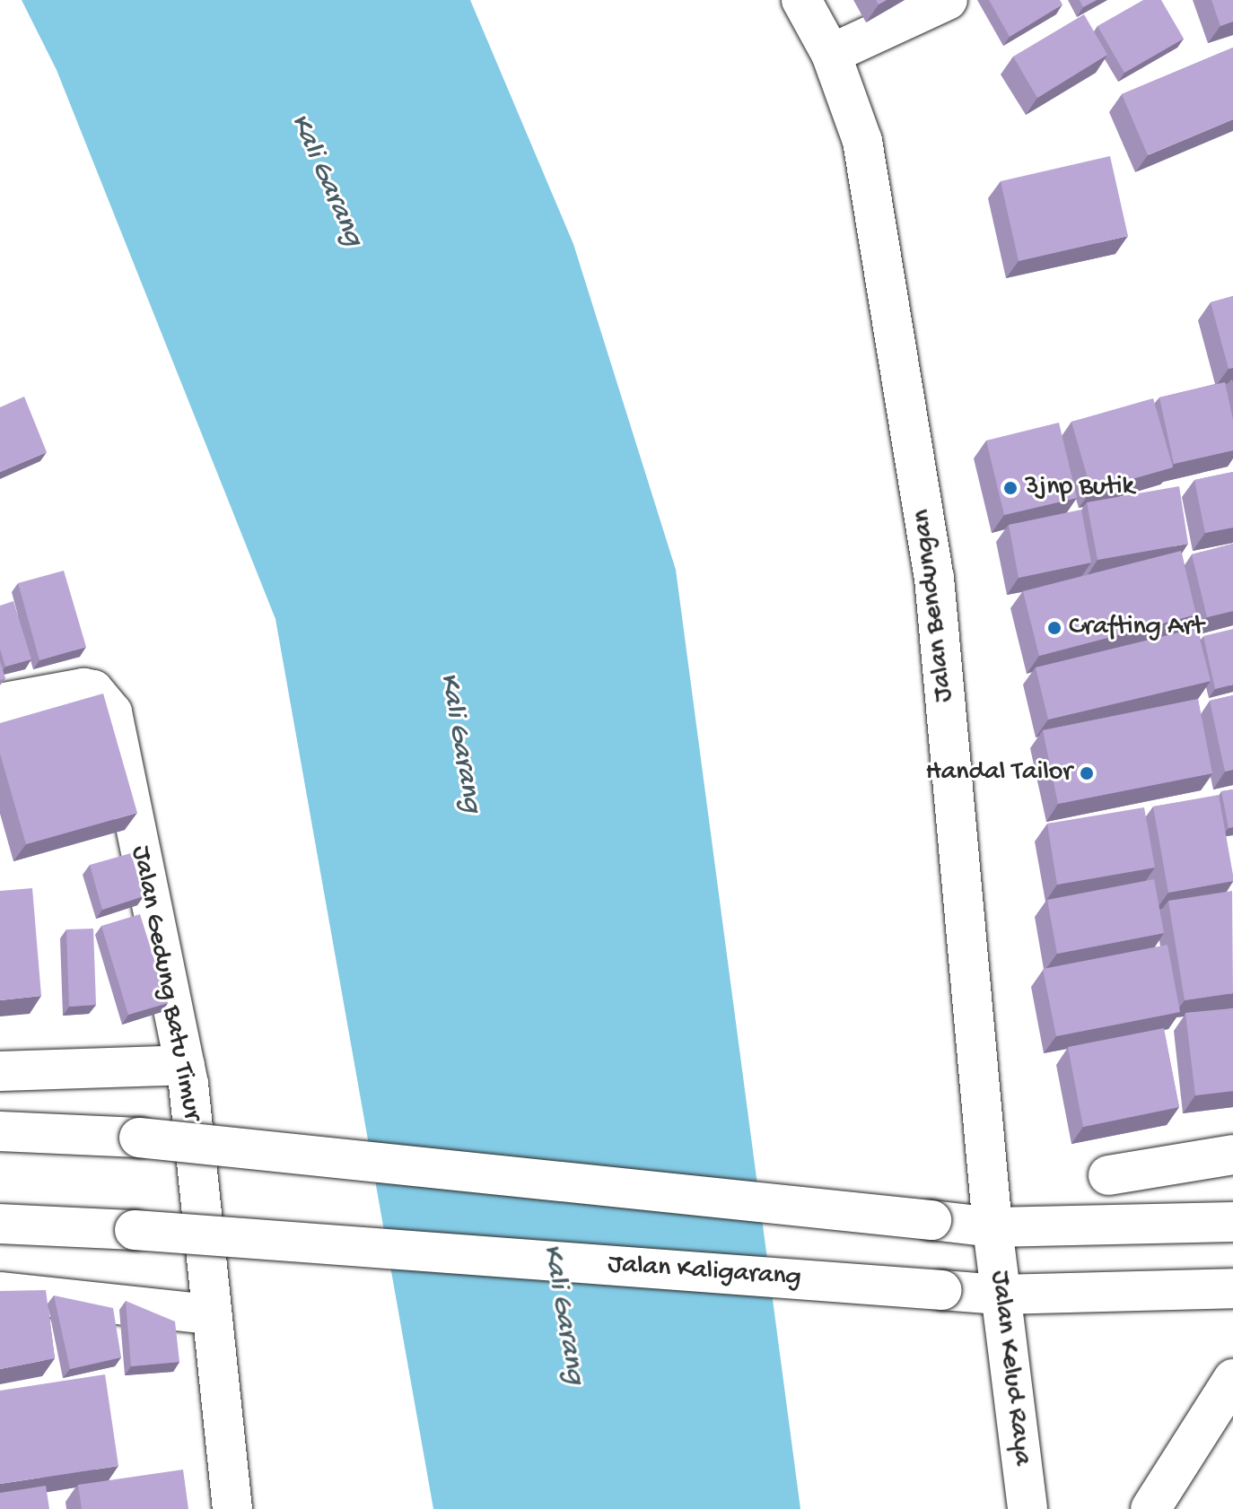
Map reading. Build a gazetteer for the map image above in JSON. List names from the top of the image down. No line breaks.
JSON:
{"streets":{"main road":["Jalan Bendungan","Jalan Gedung Batu Timur","Jalan Kaligarang","Jalan Kelud Raya"]},"crossings":[["Jalan Bendungan","Jalan Kelud Raya"],["Jalan Kaligarang","Jalan Kelud Raya"]],"water":["Kali Garang"],"places":["3jnp Butik","Crafting Art","Handal Tailor"]}
